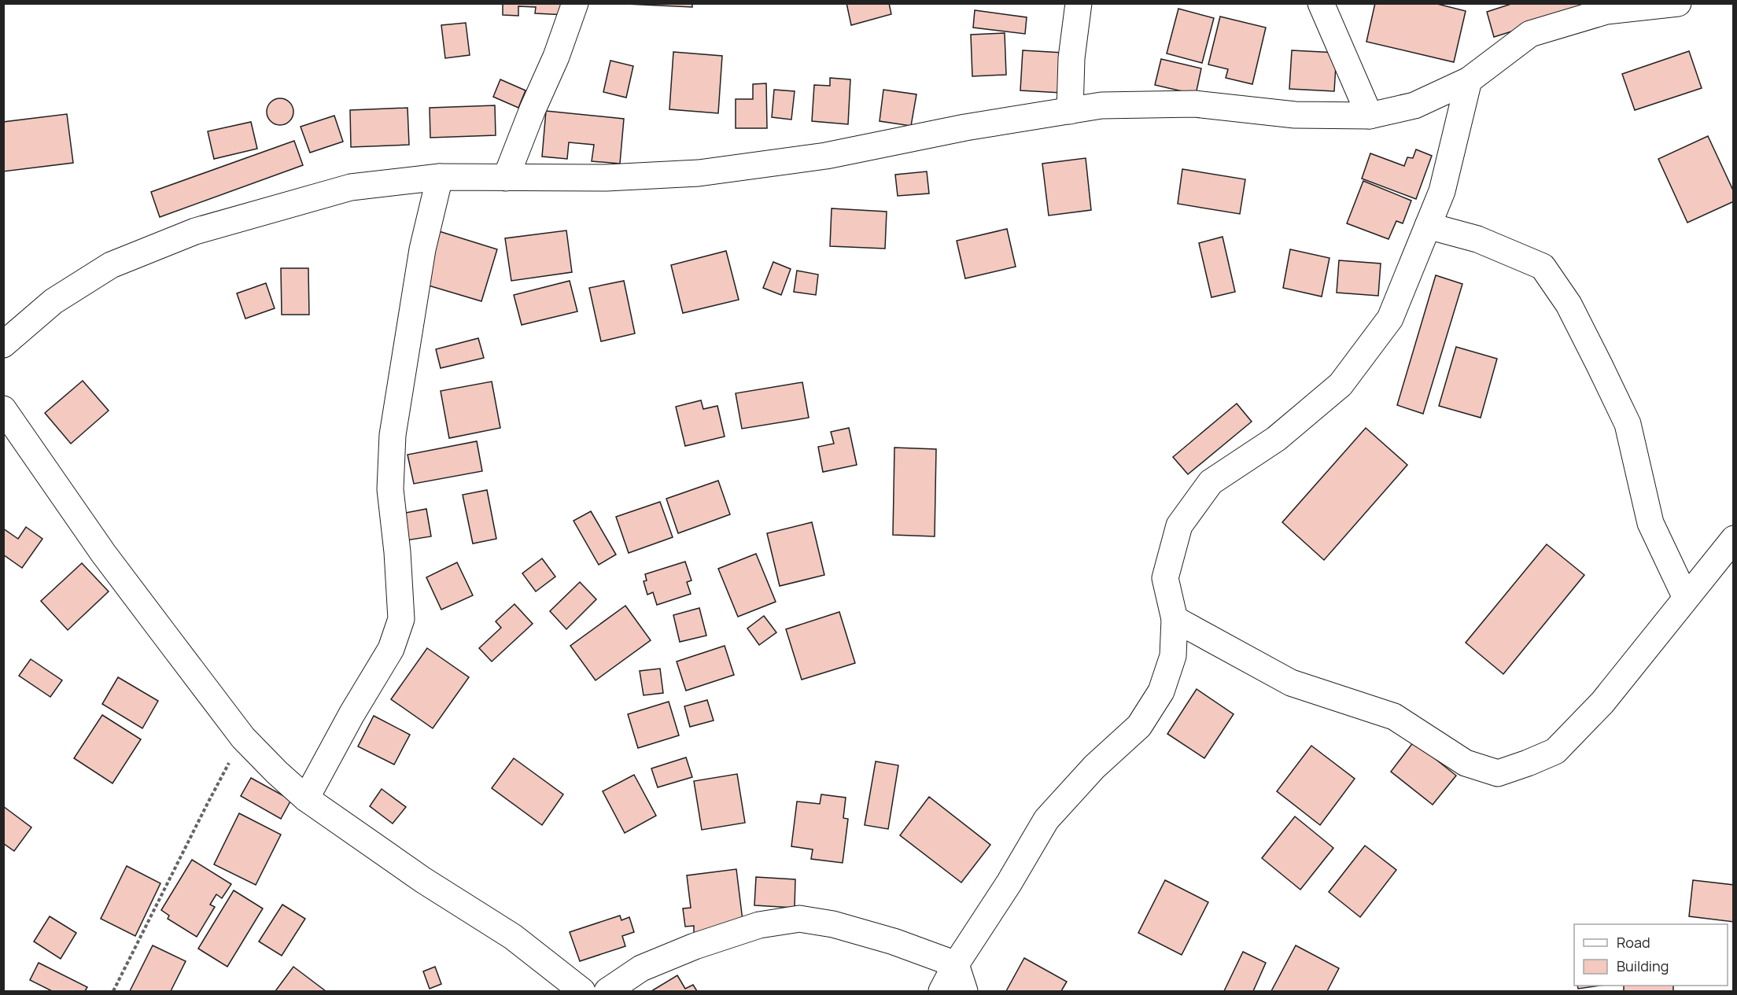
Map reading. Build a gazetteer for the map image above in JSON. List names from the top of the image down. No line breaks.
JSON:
{"legend":["Road","Building"]}
